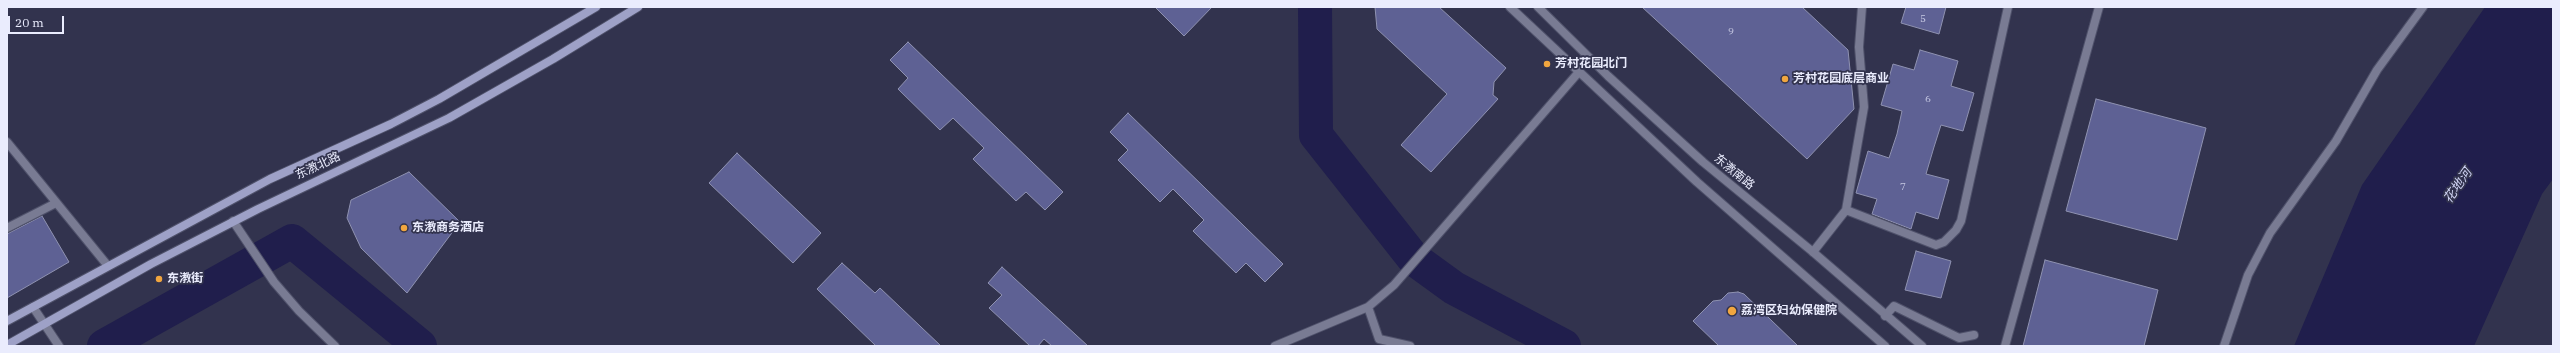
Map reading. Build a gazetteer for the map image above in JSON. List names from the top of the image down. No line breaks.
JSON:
{"streets":{"main road":["东漖北路"],"street":["东漖南路"]},"water":["花地河"],"places":["芳村花园北门","芳村花园底层商业","东漖商务酒店","东漖街","荔湾区妇幼保健院"],"house_numbers":["5","9","6","7"],"scale_bar":"20 m"}
